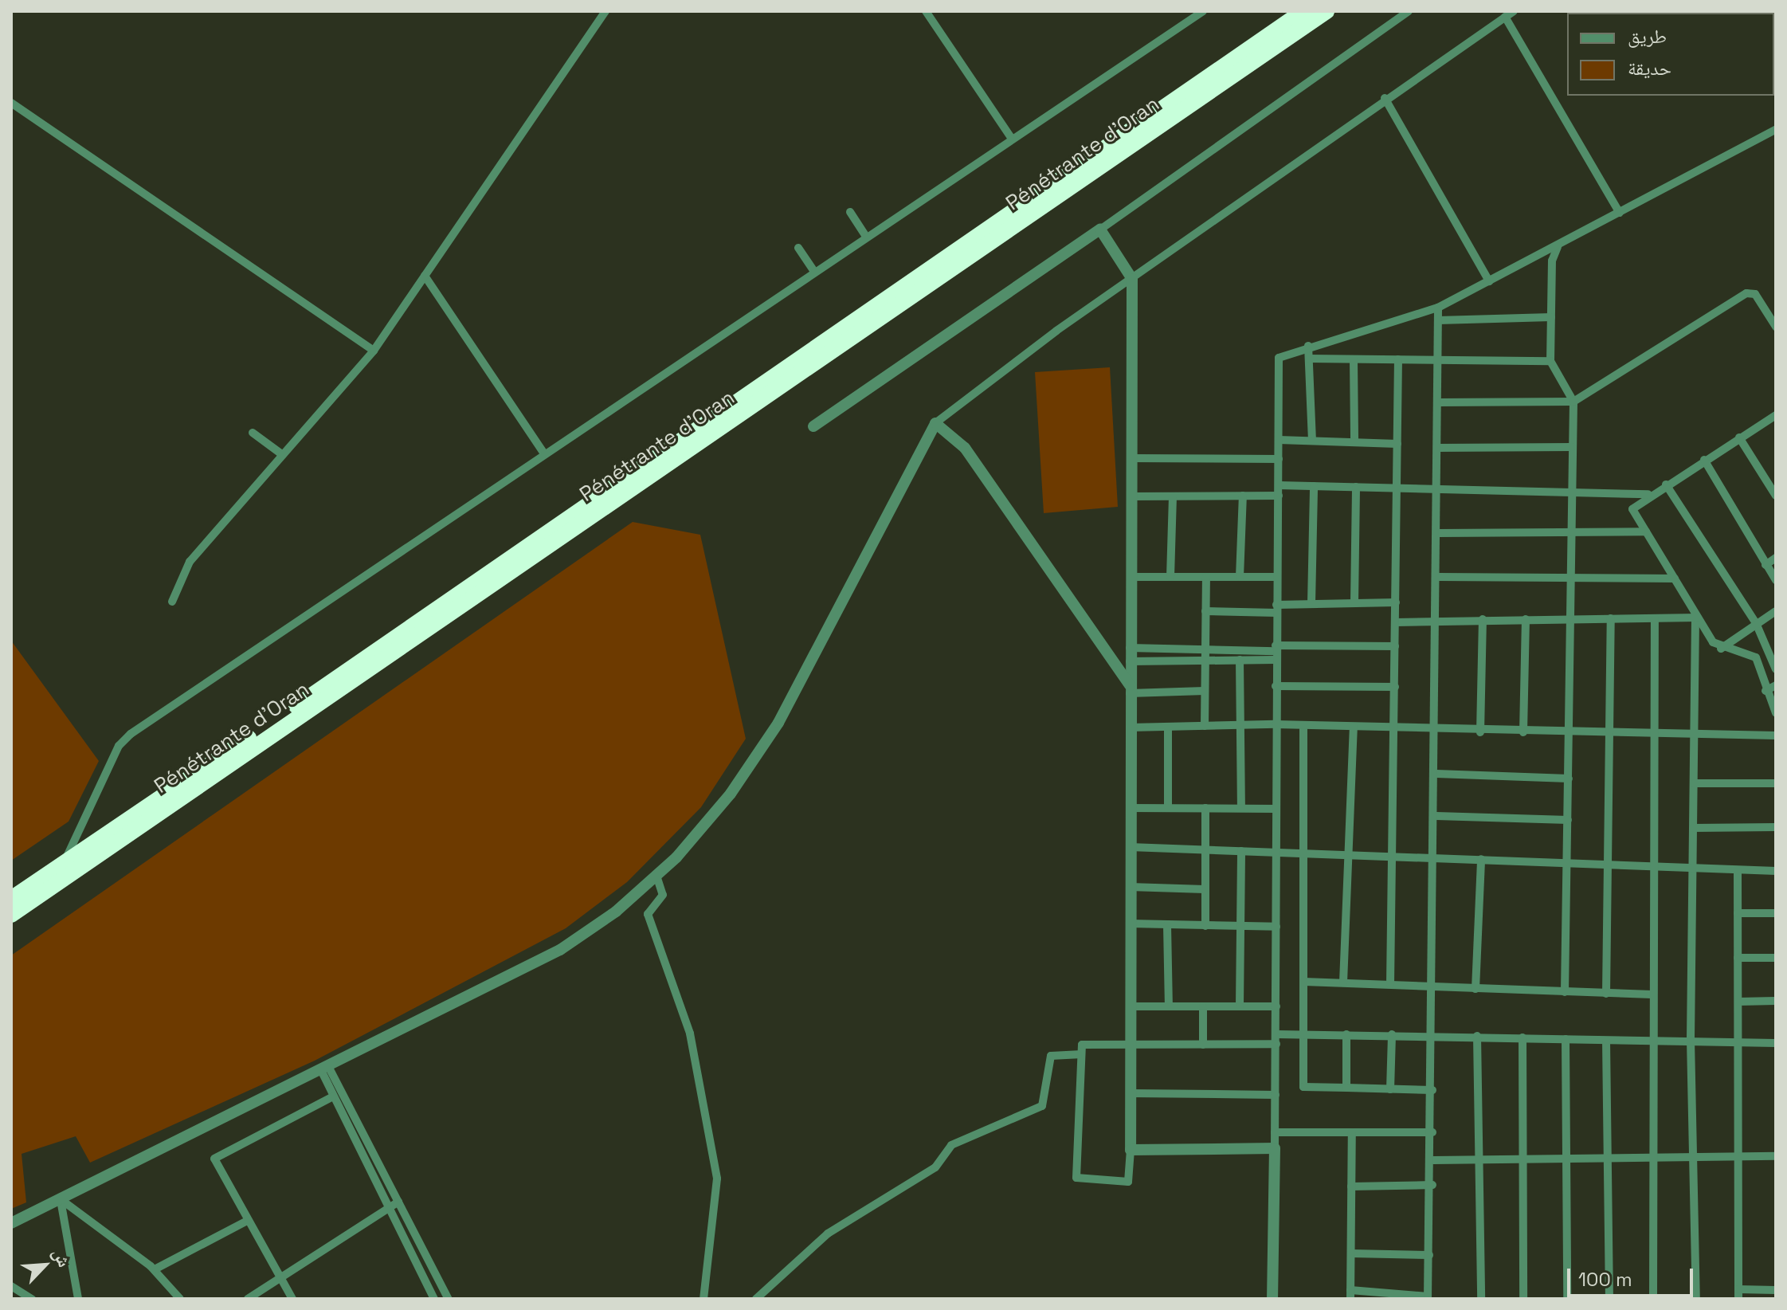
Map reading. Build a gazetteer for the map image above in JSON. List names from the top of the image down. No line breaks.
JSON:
{"streets":{"highway":["Pénétrante d'Oran"]},"legend":["طريق","حديقة"],"scale_bar":"100 m","north":"top right"}
